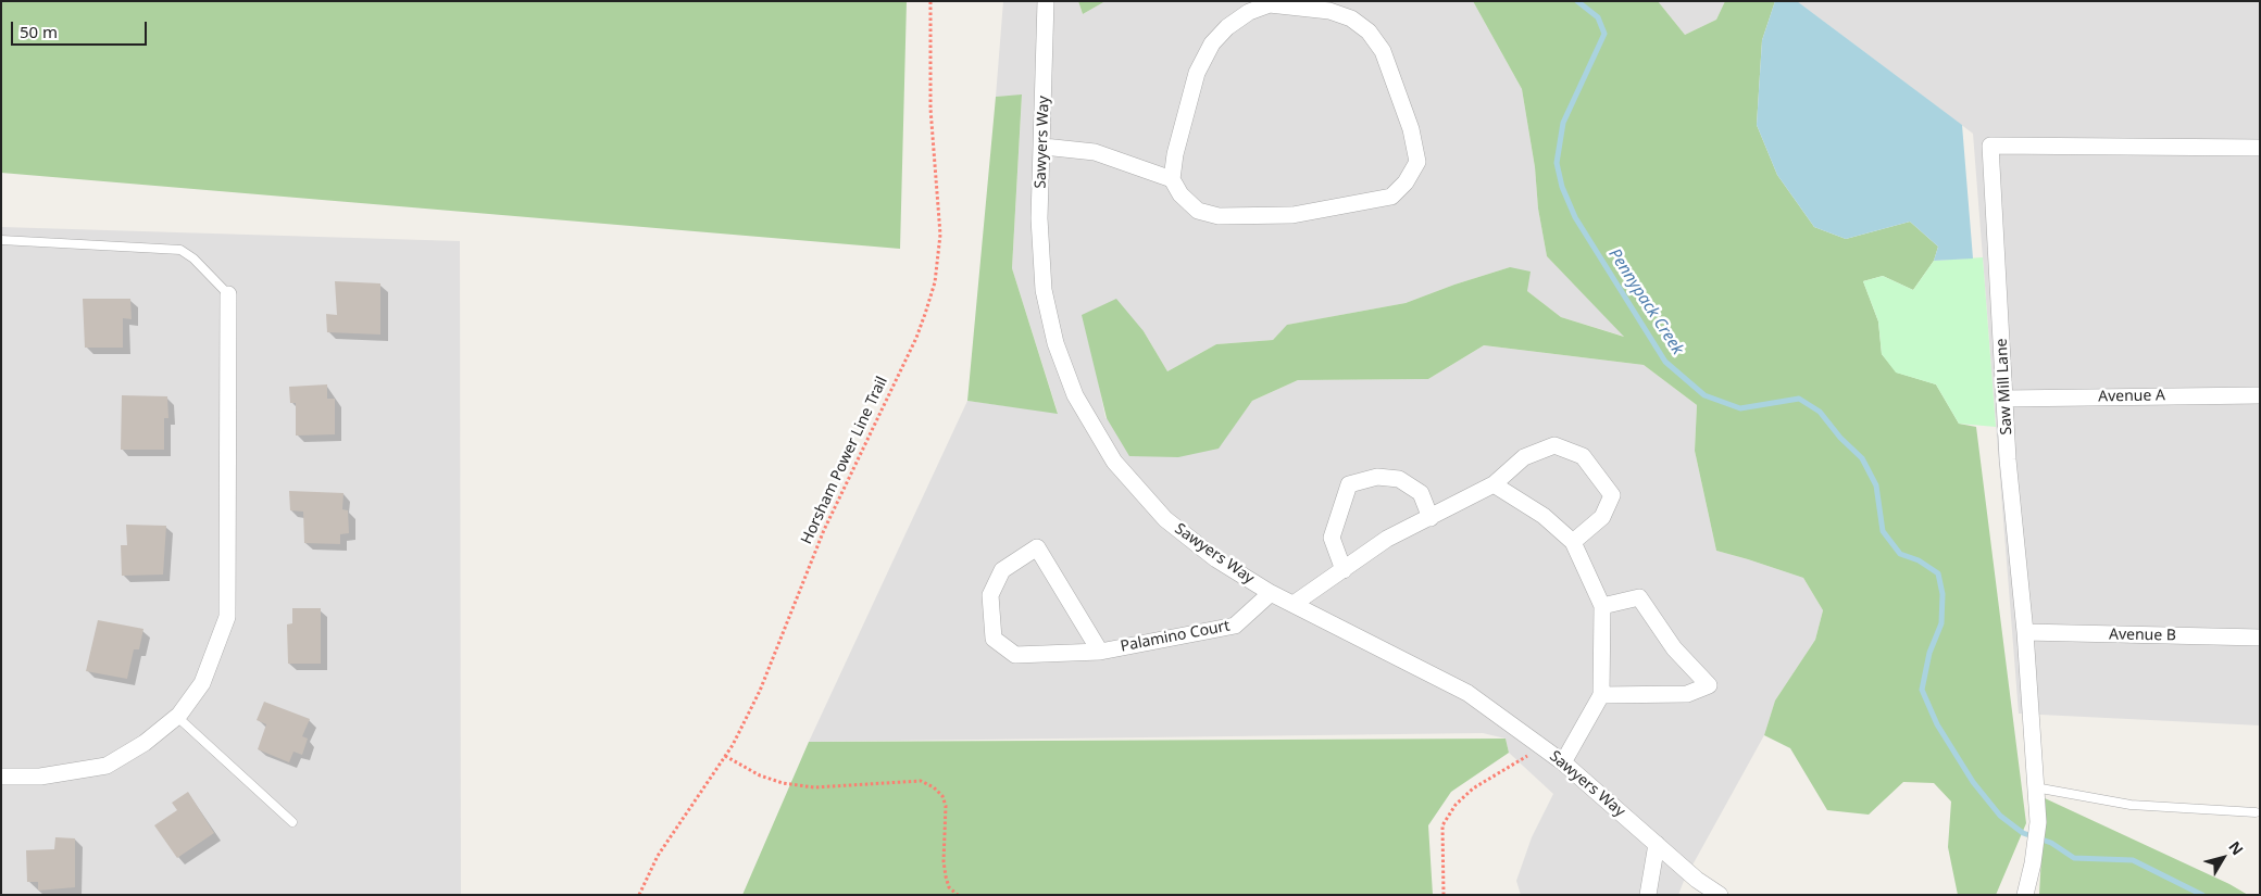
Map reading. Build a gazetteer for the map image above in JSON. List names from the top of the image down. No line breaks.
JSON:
{"streets":{"street":["Sawyers Way","Saw Mill Lane","Avenue A","Avenue B","Palamino Court"],"path":["Horsham Power Line Trail"]},"crossings":[["Sawyers Way","Palamino Court"],["Saw Mill Lane","Avenue A"],["Saw Mill Lane","Avenue B"]],"water":["Pennypack Creek"],"scale_bar":"50 m","north":"top right"}
